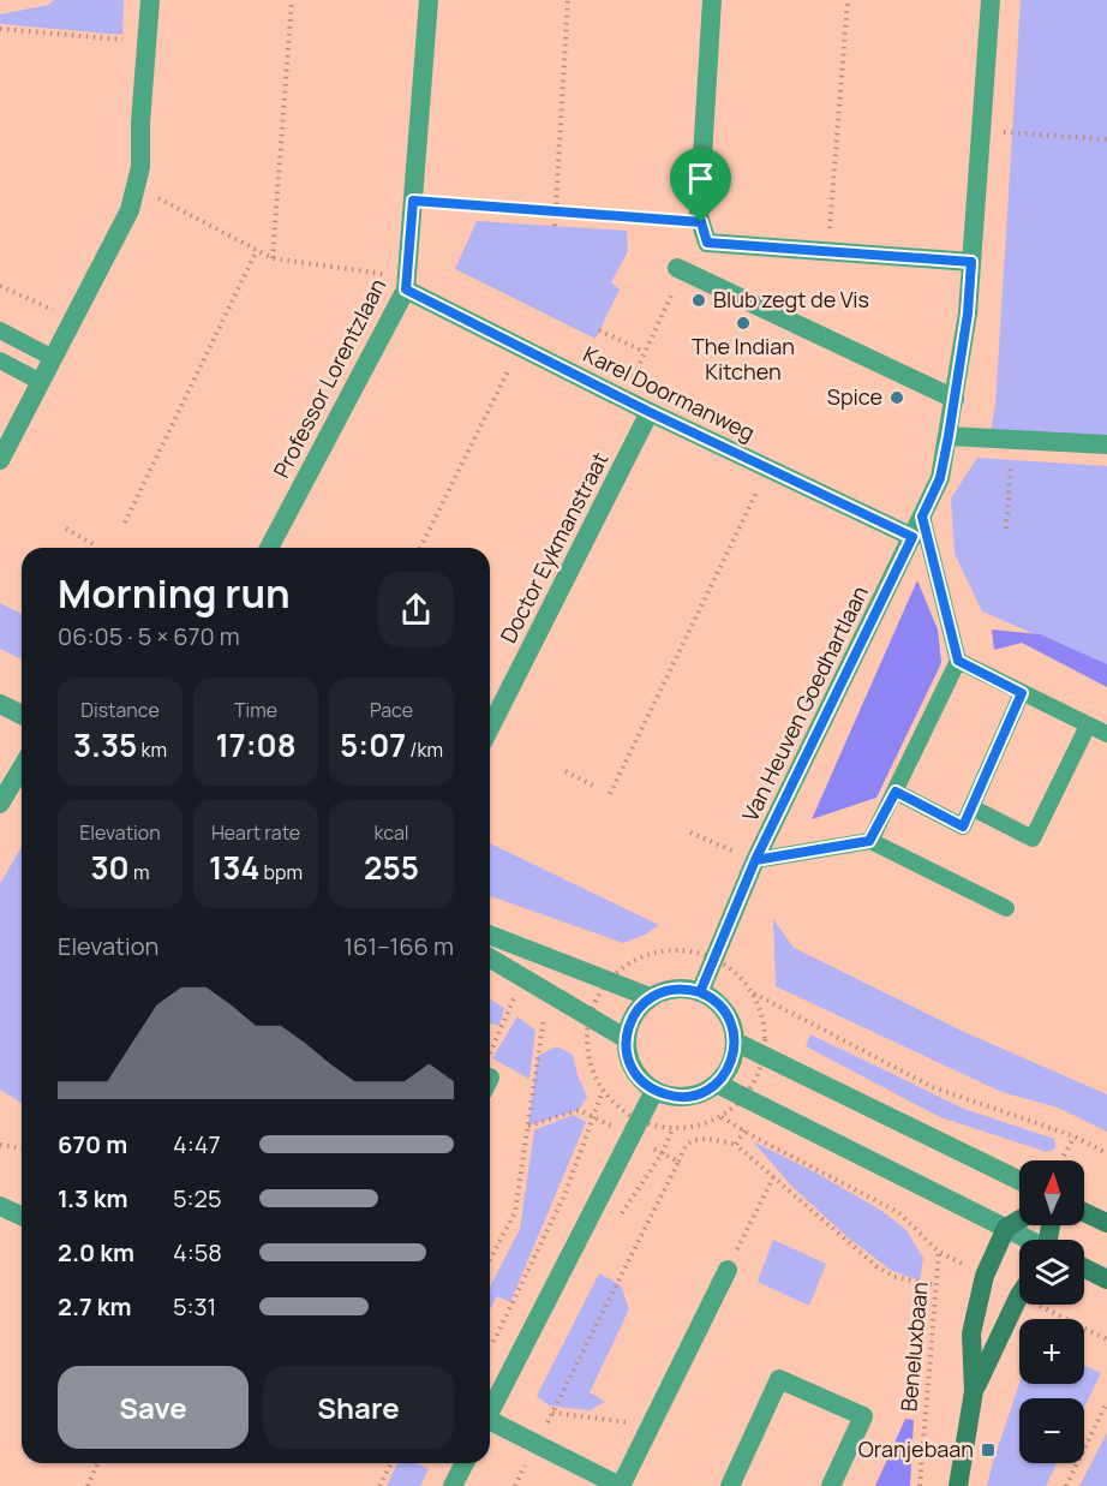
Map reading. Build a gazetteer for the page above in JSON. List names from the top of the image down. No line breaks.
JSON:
{"streets":{"street":["Professor Lorentzlaan","Karel Doormanweg","Doctor Eykmanstraat","Van Heuven Goedhartlaan"],"path":["Beneluxbaan"]},"crossings":[["Professor Lorentzlaan","Karel Doormanweg"],["Karel Doormanweg","Doctor Eykmanstraat"],["Karel Doormanweg","Van Heuven Goedhartlaan"]],"places":{"other":["Blub zegt de Vis","The Indian Kitchen","Spice"],"transit":["Oranjebaan"]},"north":"top","page":{"heading":["Morning run","06:05 · 5 × 670 m"],"stats":[["Distance","3.35 km"],["Time","17:08"],["Pace","5:07 /km"],["Elevation","30 m"],["Heart rate","134 bpm"],["kcal","255"]],"chart":["Elevation","161–166 m"],"list":[{"name":"670 m","note":"4:47"},{"name":"1.3 km","note":"5:25"},{"name":"2.0 km","note":"4:58"},{"name":"2.7 km","note":"5:31"}],"map_buttons":["+","−"],"buttons":["Save","Share"]}}
